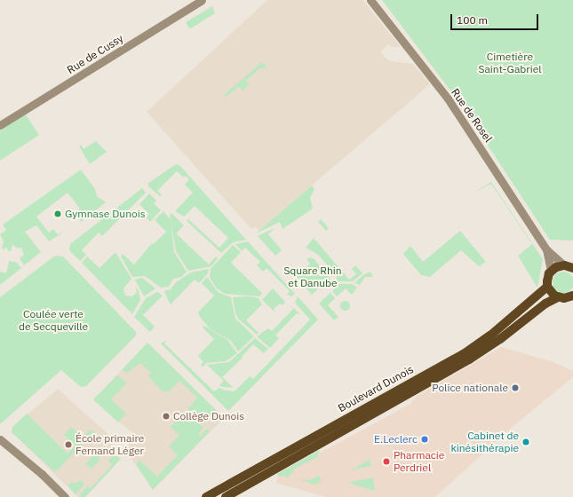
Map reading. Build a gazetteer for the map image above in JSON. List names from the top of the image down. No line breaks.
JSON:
{"streets":{"main road":["Boulevard Dunois"],"street":["Rue de Cussy","Rue de Rosel"]},"parks":["Cimetière Saint-Gabriel","Square Rhin et Danube","Coulée verte de Secqueville"],"places":["Gymnase Dunois","Police nationale","Collège Dunois","E.Leclerc","Cabinet de kinésithérapie","École primaire Fernand Léger","Pharmacie Perdriel"],"scale_bar":"100 m"}
